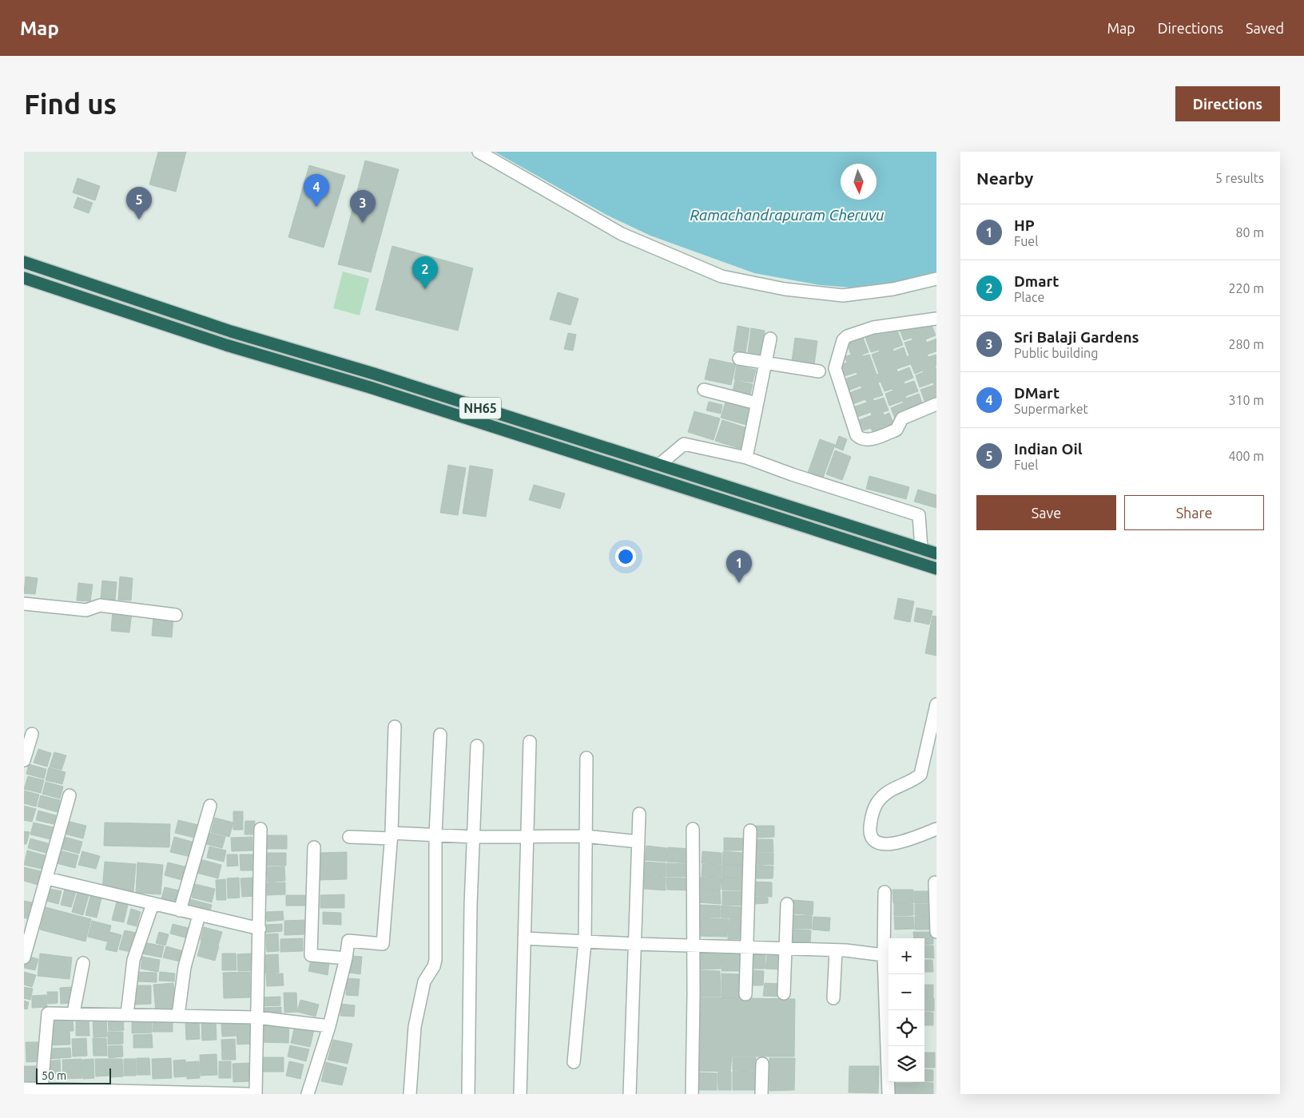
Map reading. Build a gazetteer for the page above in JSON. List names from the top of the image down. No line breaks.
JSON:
{"streets":{"highway":["NH65"]},"water":["Ramachandrapuram Cheruvu"],"scale_bar":"50 m","north":"bottom","page":{"header":"Map","nav":["Map","Directions","Saved"],"buttons":["Directions",["Save","Share"]],"title":"Find us","heading":["Nearby","5 results"],"pins":["4","5","3","2","1"],"list":[{"mark":"1","name":"HP","note":"Fuel","value":"80 m"},{"mark":"2","name":"Dmart","note":"Place","value":"220 m"},{"mark":"3","name":"Sri Balaji Gardens","note":"Public building","value":"280 m"},{"mark":"4","name":"DMart","note":"Supermarket","value":"310 m"},{"mark":"5","name":"Indian Oil","note":"Fuel","value":"400 m"}],"map_buttons":["+","−"],"scale":"50 m"}}
